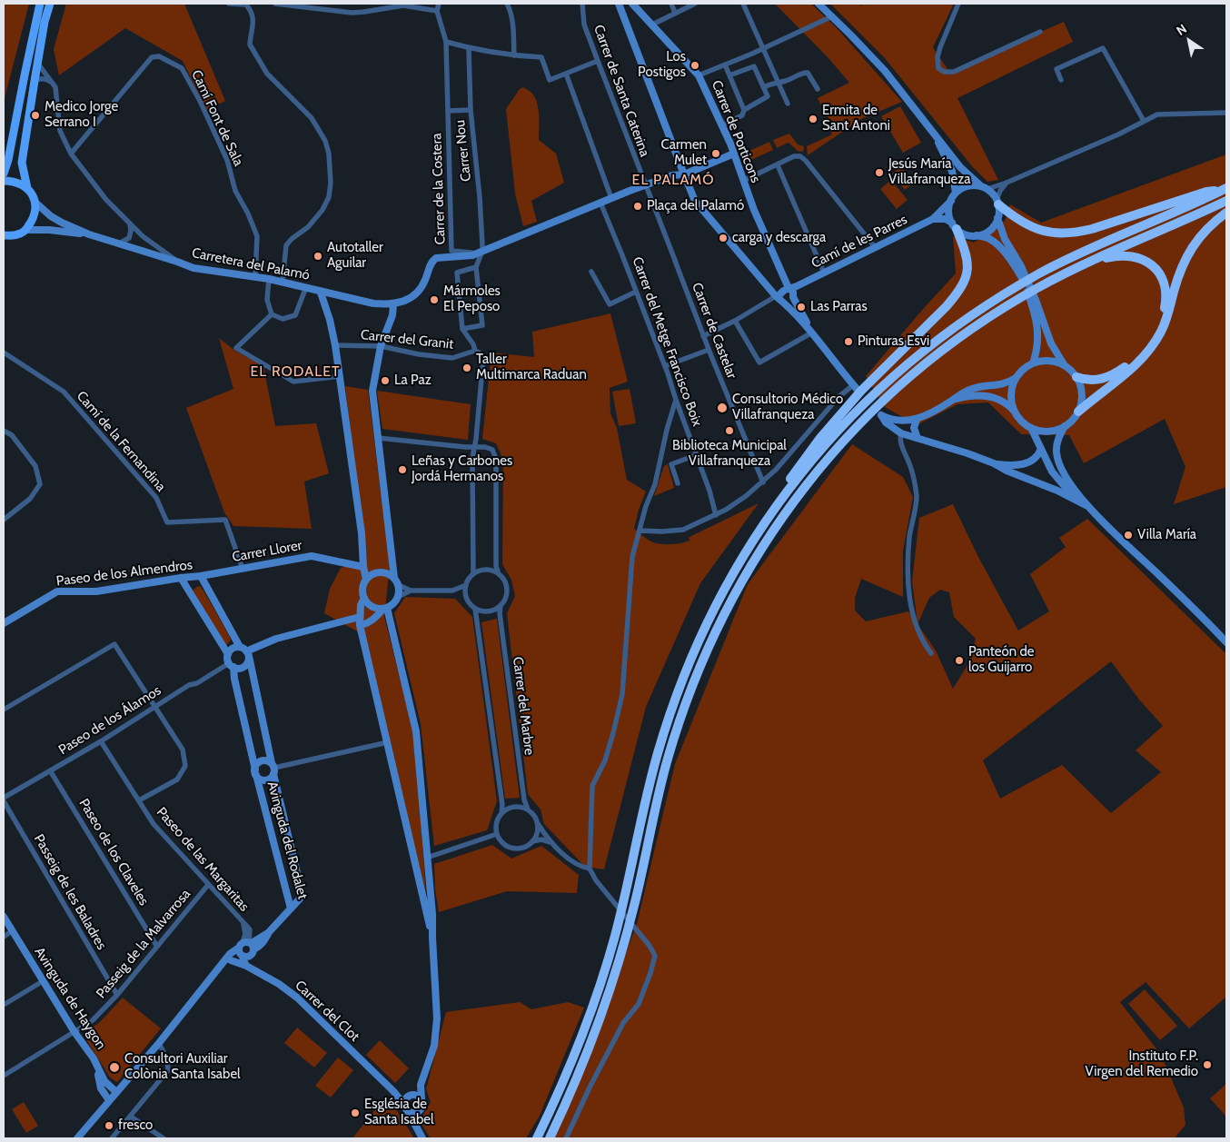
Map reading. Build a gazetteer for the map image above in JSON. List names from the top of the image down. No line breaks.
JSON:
{"streets":{"street":["Carrer de Santa Caterina","Camí Font de Sala","Carrer de Porticons","Carrer Nou","Carrer de la Costera","Camí de les Parres","Carretera del Palamó","Carrer de Castelar","Carrer del Granit","Carrer del Metge Francisco Boix","Camí de la Fernandina","Carrer Llorer","Paseo de los Almendros","Carrer del Marbre","Paseo de los Álamos","Avinguda del Rodalet","Paseo de los Claveles","Paseo de las Margaritas","Passeig de les Baladres","Passeig de la Malvarrosa","Avinguda de Haygon","Carrer del Clot"]},"crossings":[["Carrer de Santa Caterina","Carrer de Castelar"],["Camí Font de Sala","Carretera del Palamó"],["Carrer de Porticons","Camí de les Parres"],["Carrer Nou","Carrer de la Costera"],["Carrer Nou","Carretera del Palamó"],["Carrer de la Costera","Carretera del Palamó"],["Camí de la Fernandina","Carrer Llorer"],["Carrer Llorer","Paseo de los Almendros"],["Paseo de los Álamos","Avinguda del Rodalet"],["Paseo de los Álamos","Paseo de los Claveles"],["Paseo de los Álamos","Paseo de las Margaritas"],["Paseo de los Claveles","Passeig de la Malvarrosa"],["Paseo de las Margaritas","Passeig de la Malvarrosa"],["Passeig de les Baladres","Passeig de la Malvarrosa"],["Passeig de la Malvarrosa","Avinguda de Haygon"]],"districts":["EL PALAMÓ","EL RODALET"],"places":["Los Postigos","Medico Jorge Serrano I","Ermita de Sant Antoni","Carmen Mulet","Jesús María Villafranqueza","Plaça del Palamó","carga y descarga","Autotaller Aguilar","Mármoles El Peposo","Las Parras","Pinturas Esvi","Taller Multimarca Raduan","La Paz","Consultorio Médico Villafranqueza","Biblioteca Municipal Villafranqueza","Leñas y Carbones Jordá Hermanos","Villa María","Panteón de los Guijarro","Instituto F.P. Virgen del Remedio","Consultori Auxiliar Colònia Santa Isabel","Església de Santa Isabel","fresco"],"north":"top left"}
